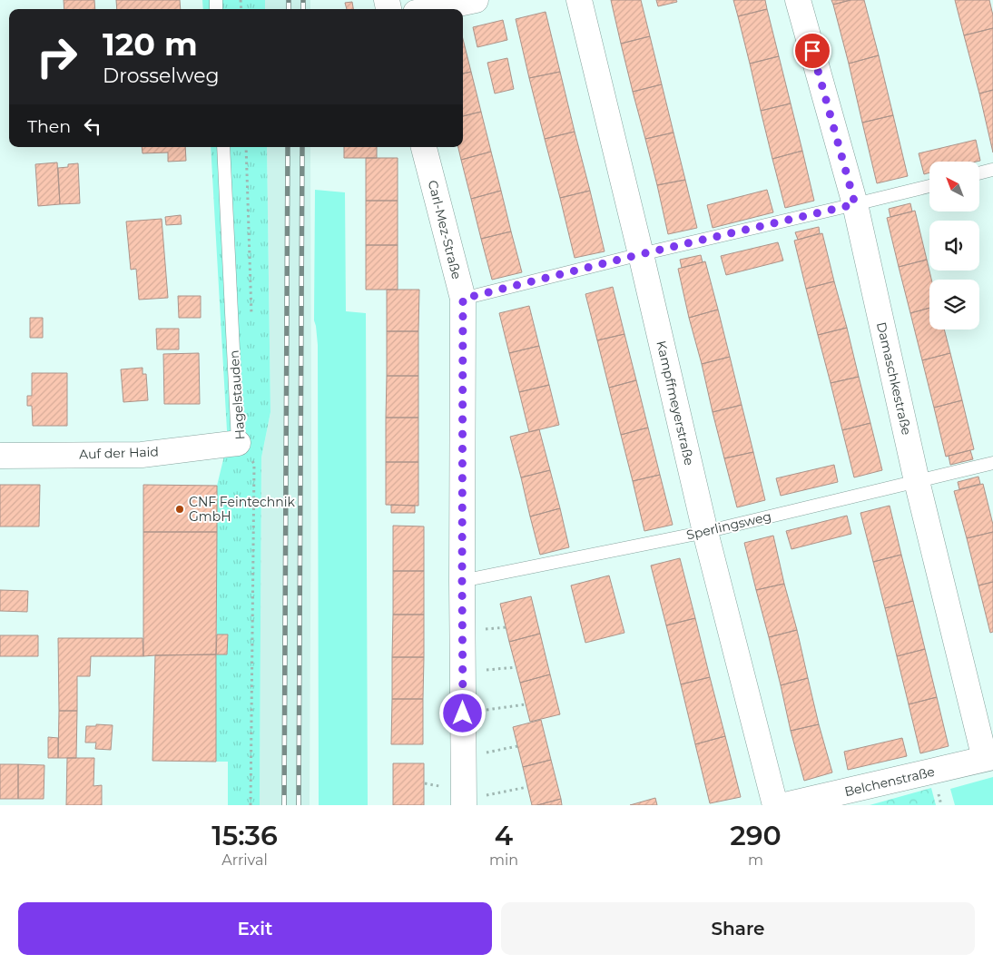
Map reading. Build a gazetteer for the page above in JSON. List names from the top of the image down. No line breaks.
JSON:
{"streets":{"street":["Carl-Mez-Straße","Damaschkestraße","Kampffmeyerstraße","Auf der Haid","Belchenstraße"],"lane":["Hagelstauden","Sperlingsweg"]},"crossings":[["Carl-Mez-Straße","Sperlingsweg"],["Damaschkestraße","Sperlingsweg"],["Damaschkestraße","Belchenstraße"],["Hagelstauden","Auf der Haid"],["Kampffmeyerstraße","Sperlingsweg"]],"places":["CNF Feintechnik GmbH"],"north":"top left","page":{"turn":["120 m","Drosselweg"],"then":"Then","eta":["15:36","Arrival","4","min","290","m"],"buttons":["Exit","Share"]}}
